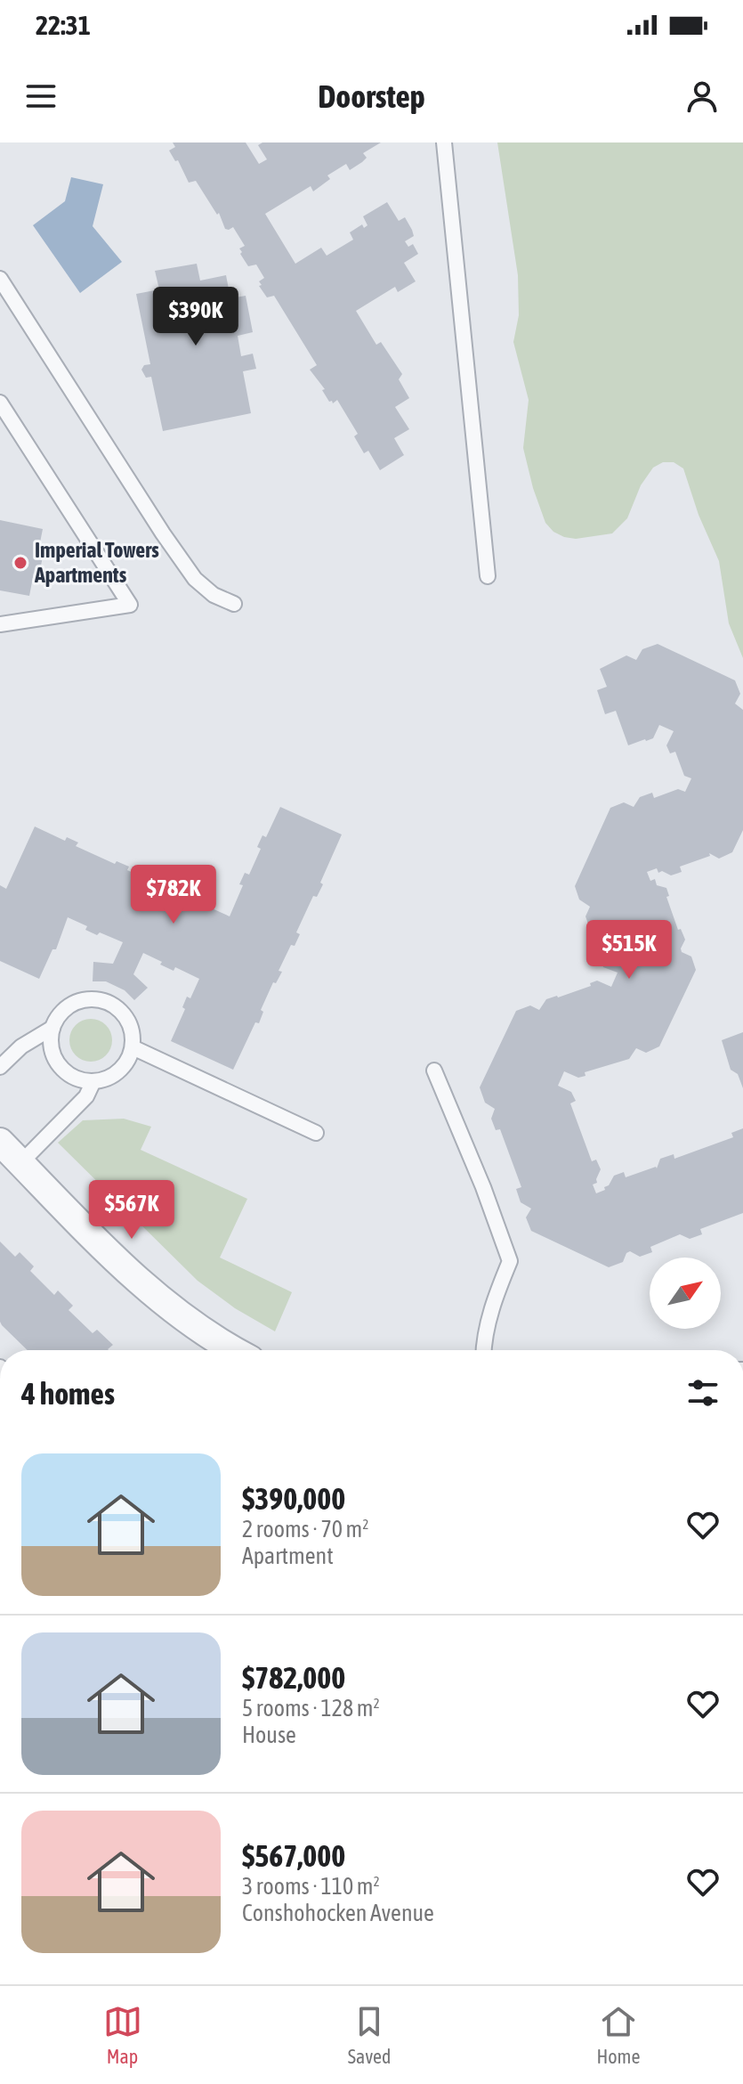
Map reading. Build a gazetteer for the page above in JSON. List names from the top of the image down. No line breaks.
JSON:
{"places":["Imperial Towers Apartments"],"north":"top right","page":{"status":"22:31","header":"Doorstep","price":["$390K","$782K","$515K","$567K"],"heading":"4 homes","list":[{"name":"$390,000","note":"2 rooms · 70 m² · Apartment"},{"name":"$782,000","note":"5 rooms · 128 m² · House"},{"name":"$567,000","note":"3 rooms · 110 m² · Conshohocken Avenue"}],"tabs":["Map","Saved","Home"]}}
